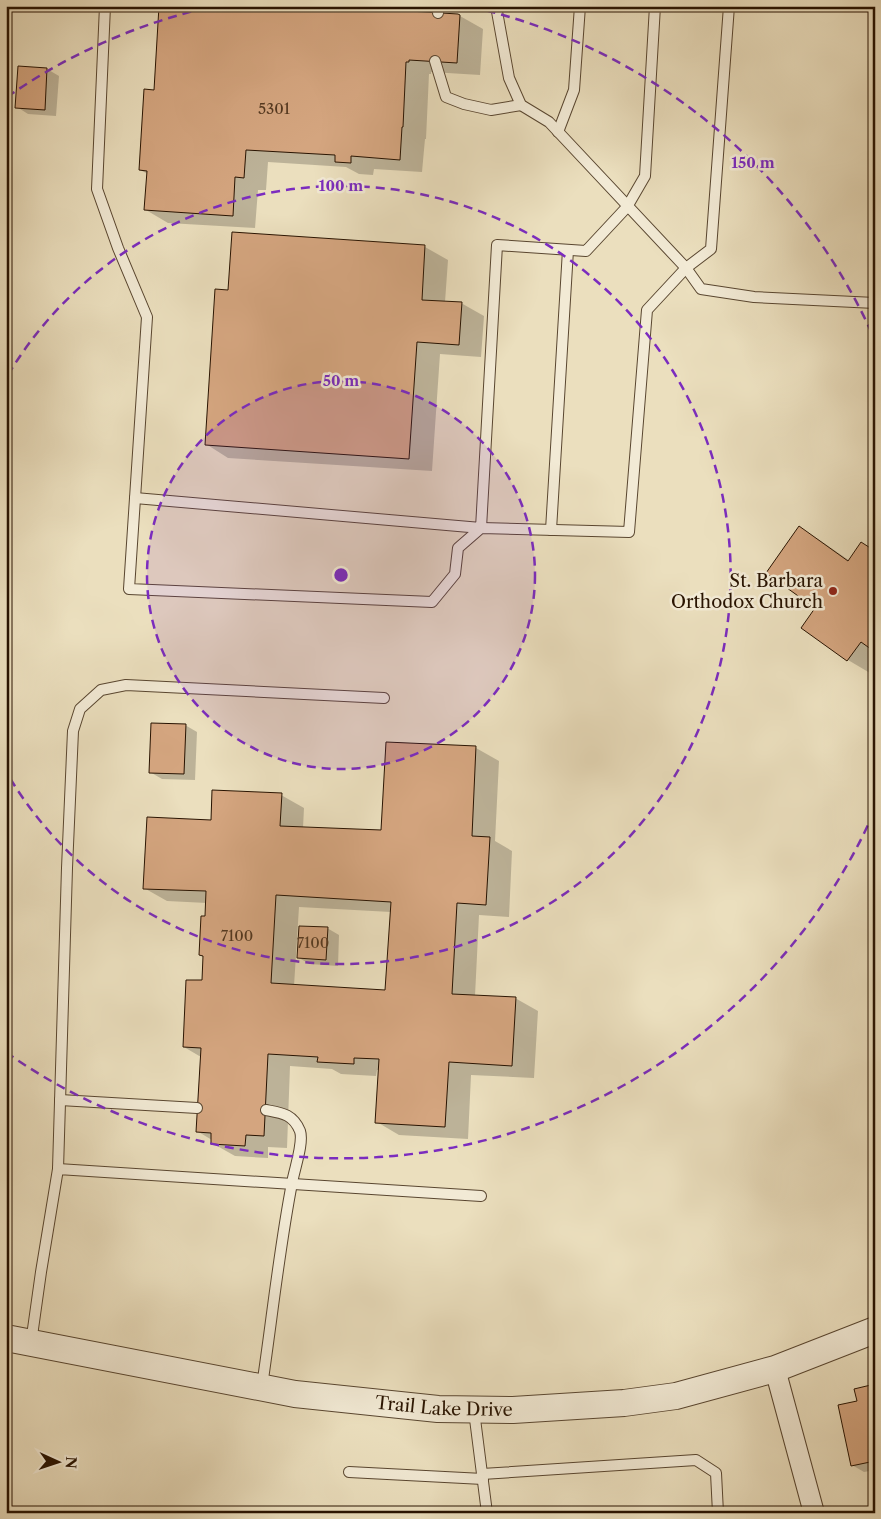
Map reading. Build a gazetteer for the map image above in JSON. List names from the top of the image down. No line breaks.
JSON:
{"streets":{"street":["Trail Lake Drive"]},"places":["St. Barbara Orthodox Church"],"house_numbers":["5301","7100","7100"],"north":"right","rings":["150 m","100 m","50 m"]}
